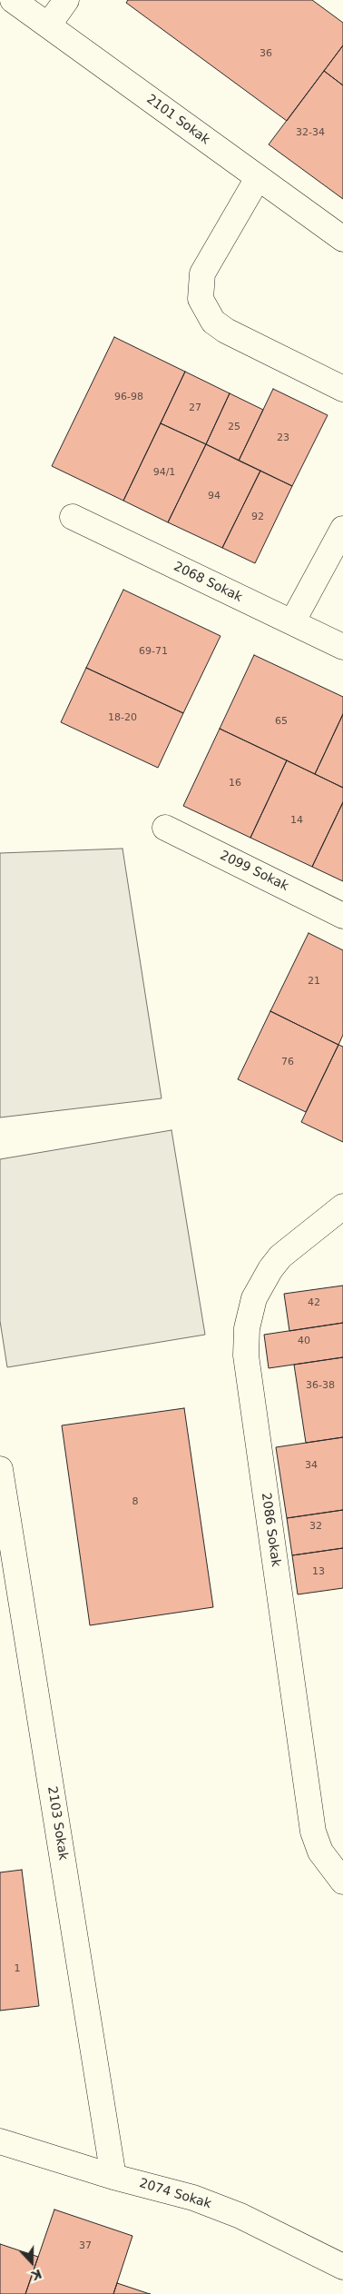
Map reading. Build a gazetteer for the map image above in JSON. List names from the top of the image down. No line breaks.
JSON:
{"streets":{"street":["2101 Sokak","2068 Sokak","2099 Sokak","2086 Sokak","2103 Sokak","2074 Sokak"]},"crossings":[["2103 Sokak","2074 Sokak"]],"house_numbers":["36","32-34","96-98","27","25","23","94/1","94","92","69-71","18-20","65","16","14","21","76","42","40","36-38","34","8","32","13","1","37"],"north":"bottom"}
